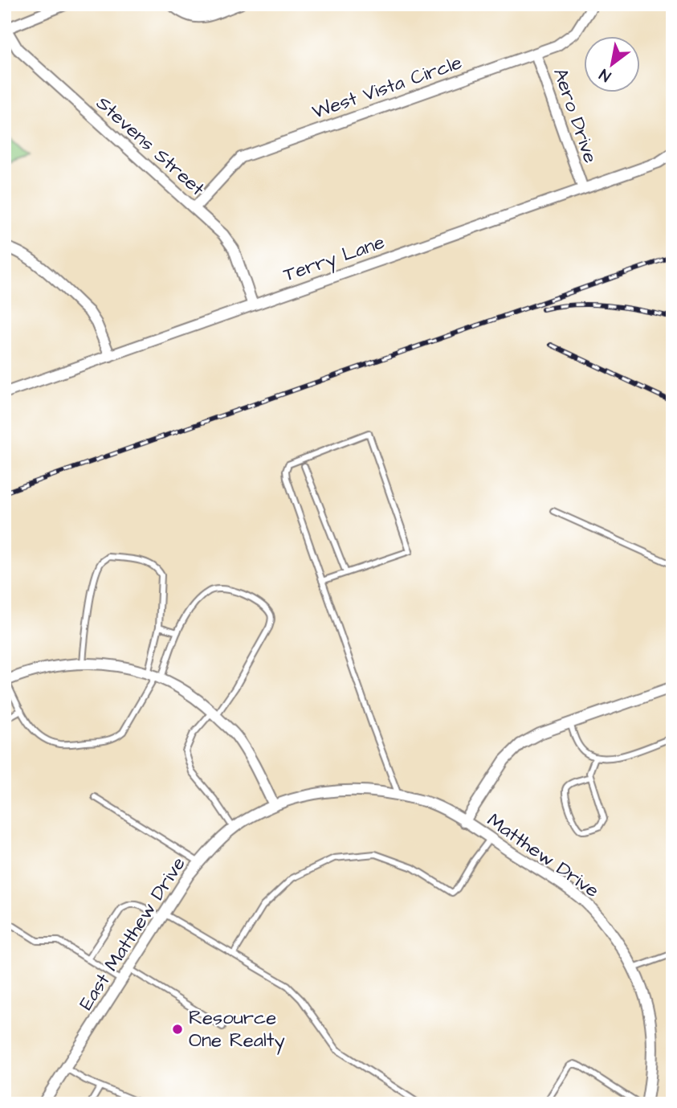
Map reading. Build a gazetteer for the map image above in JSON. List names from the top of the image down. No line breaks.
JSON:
{"streets":{"street":["West Vista Circle","Aero Drive","Stevens Street","Terry Lane","Matthew Drive","East Matthew Drive"]},"crossings":[["West Vista Circle","Aero Drive"],["West Vista Circle","Stevens Street"],["Aero Drive","Terry Lane"],["Stevens Street","Terry Lane"],["Matthew Drive","East Matthew Drive"]],"places":["Resource One Realty"],"north":"bottom left"}
